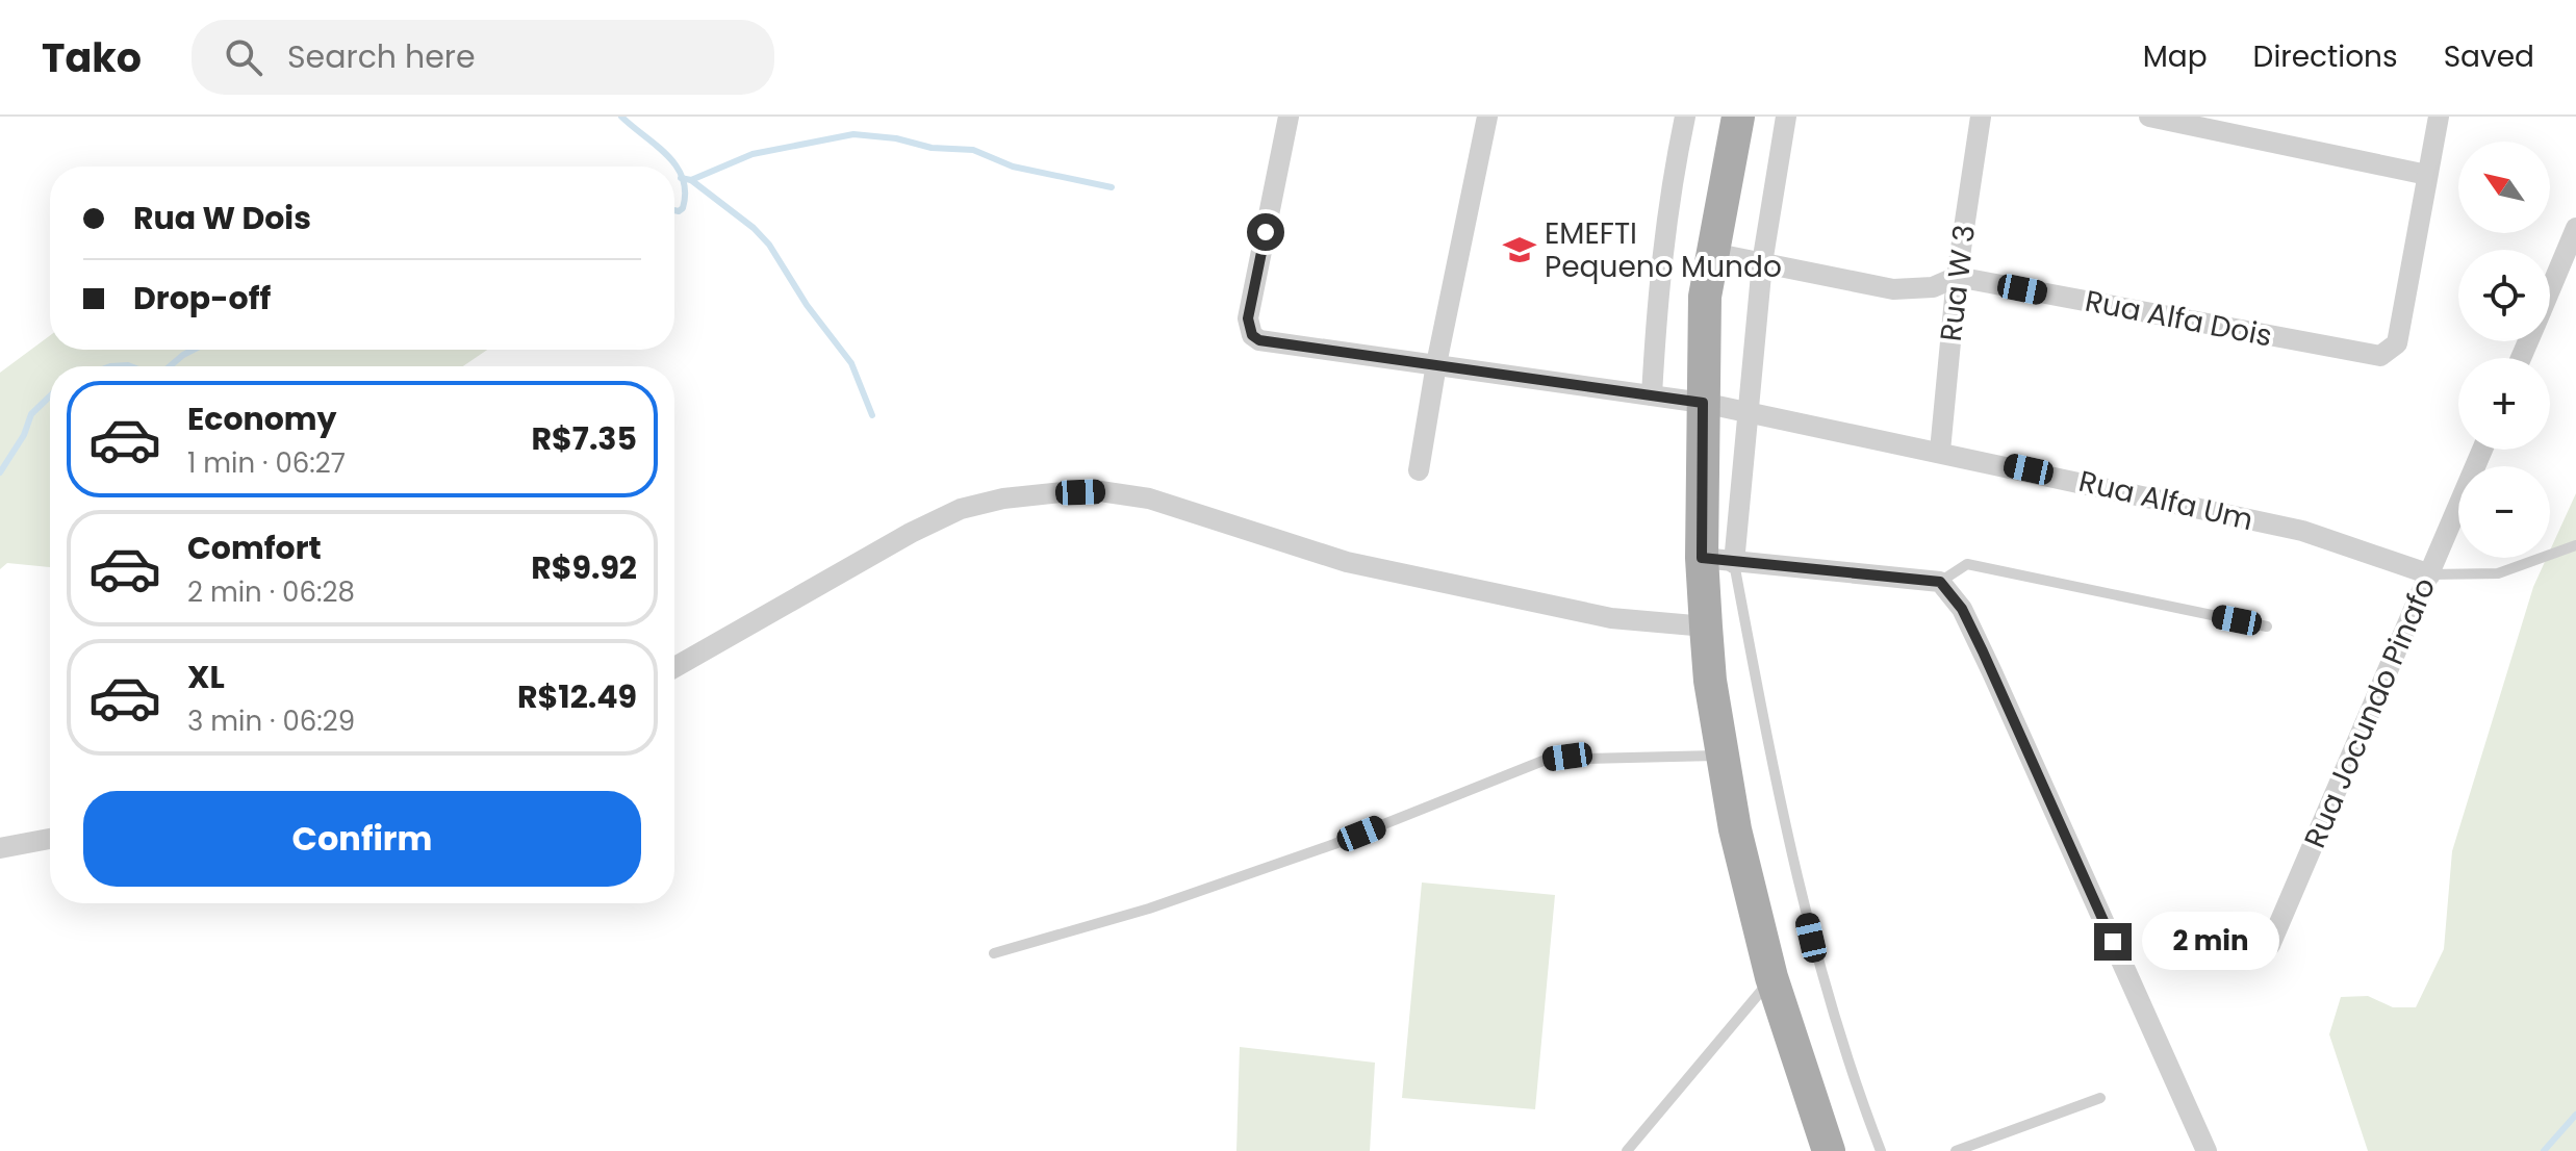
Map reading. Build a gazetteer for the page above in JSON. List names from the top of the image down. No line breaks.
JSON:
{"streets":{"street":["Rua W 3","Rua Alfa Dois","Rua Alfa Um","Rua Jocundo Pinafo"]},"crossings":[["Rua W 3","Rua Alfa Dois"],["Rua W 3","Rua Alfa Um"],["Rua Alfa Um","Rua Jocundo Pinafo"]],"places":{"school or university":["EMEFTI Pequeno Mundo"]},"north":"top left","page":{"header":"Tako","search":"Search here","nav":["Map","Directions","Saved"],"map_buttons":["+","−"],"banner":["Rua W Dois","Drop-off"],"list":[{"name":"Economy","note":"1 min · 06:27","value":"R$7.35"},{"name":"Comfort","note":"2 min · 06:28","value":"R$9.92"},{"name":"XL","note":"3 min · 06:29","value":"R$12.49"}],"buttons":"Confirm","bubble":"2 min"}}
